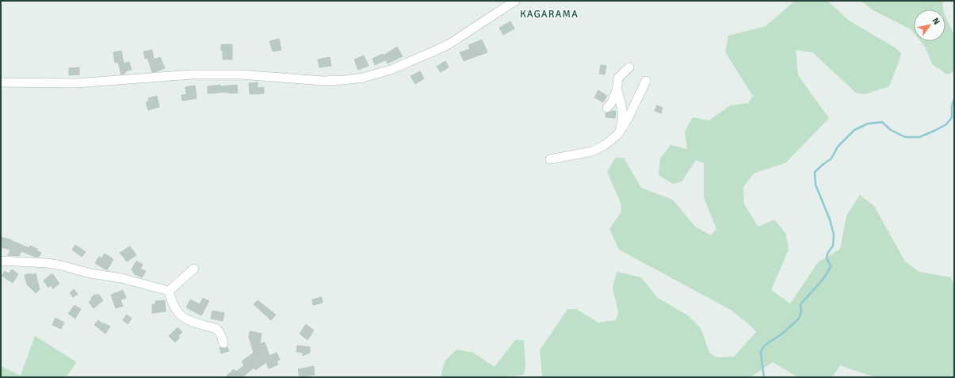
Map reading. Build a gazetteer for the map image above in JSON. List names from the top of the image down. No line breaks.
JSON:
{"districts":["KAGARAMA"],"north":"top right"}
